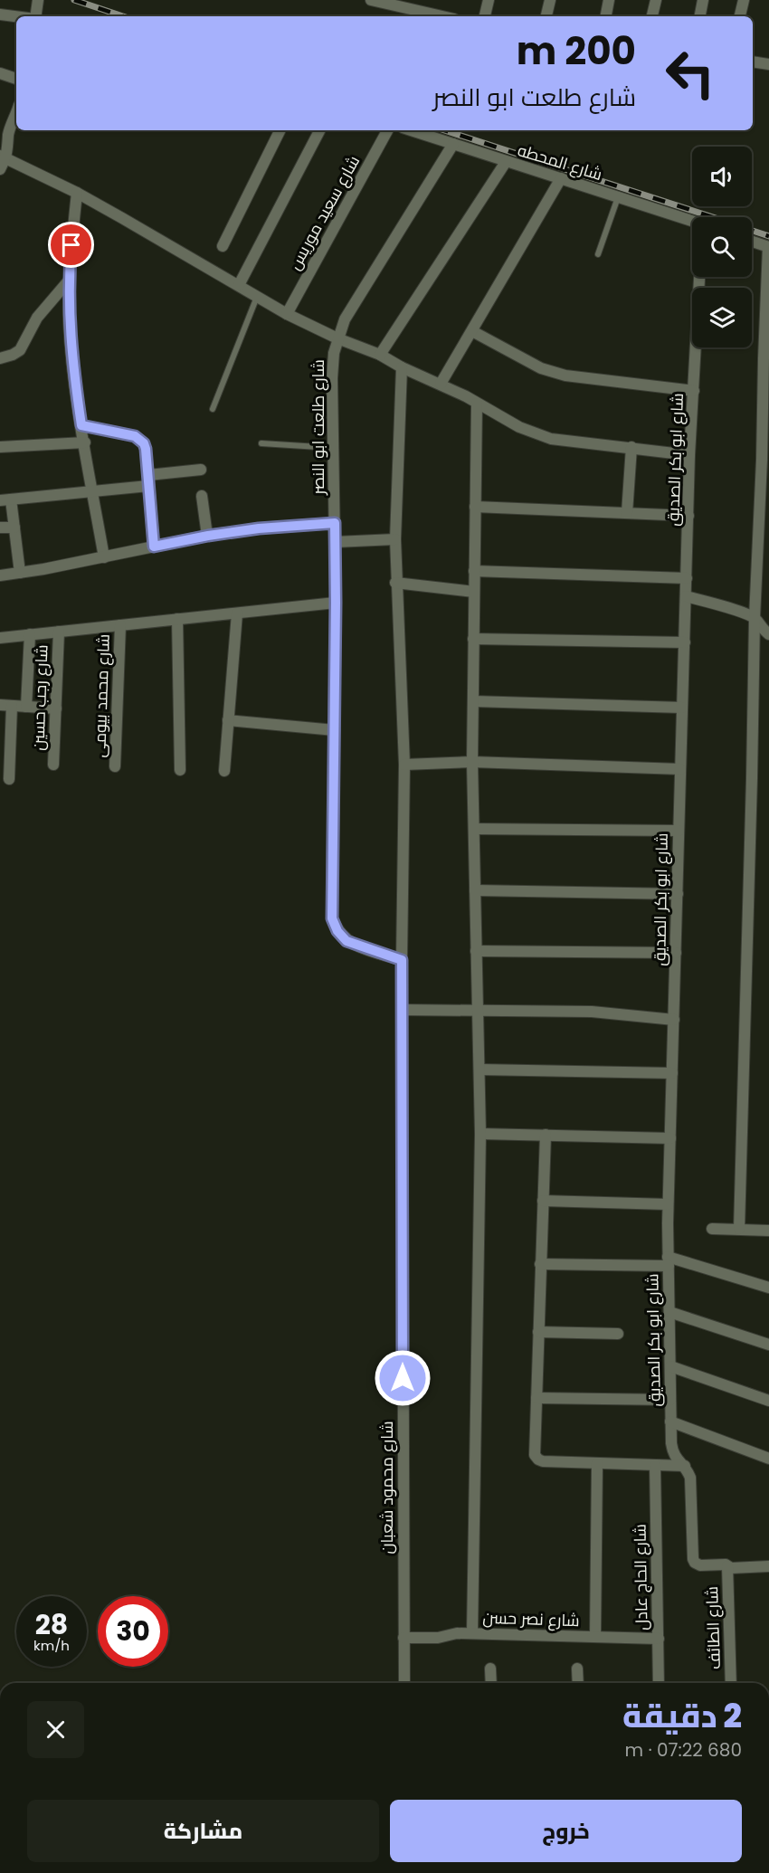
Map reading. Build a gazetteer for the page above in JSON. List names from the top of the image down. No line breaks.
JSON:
{"streets":{"street":["شارع المحطه","شارع سعيد موريس","شارع طلعت ابو النصر","شارع ابو بكر الصديق","شارع محمد بيومى","شارع رجب حسين","شارع محمود شعبان","شارع الحاج عادل","شارع نصر حسن","شارع الطائف"]},"crossings":[["شارع المحطه","شارع طلعت ابو النصر"],["شارع طلعت ابو النصر","شارع محمود شعبان"],["شارع ابو بكر الصديق","شارع الطائف"],["شارع محمود شعبان","شارع نصر حسن"],["شارع الحاج عادل","شارع نصر حسن"]],"page":{"turn":["200 m","شارع طلعت ابو النصر"],"speed":"28 km/h","limit":"30","heading":["2 دقيقة","680 m · 07:22"],"buttons":["خروج","مشاركة"]}}
